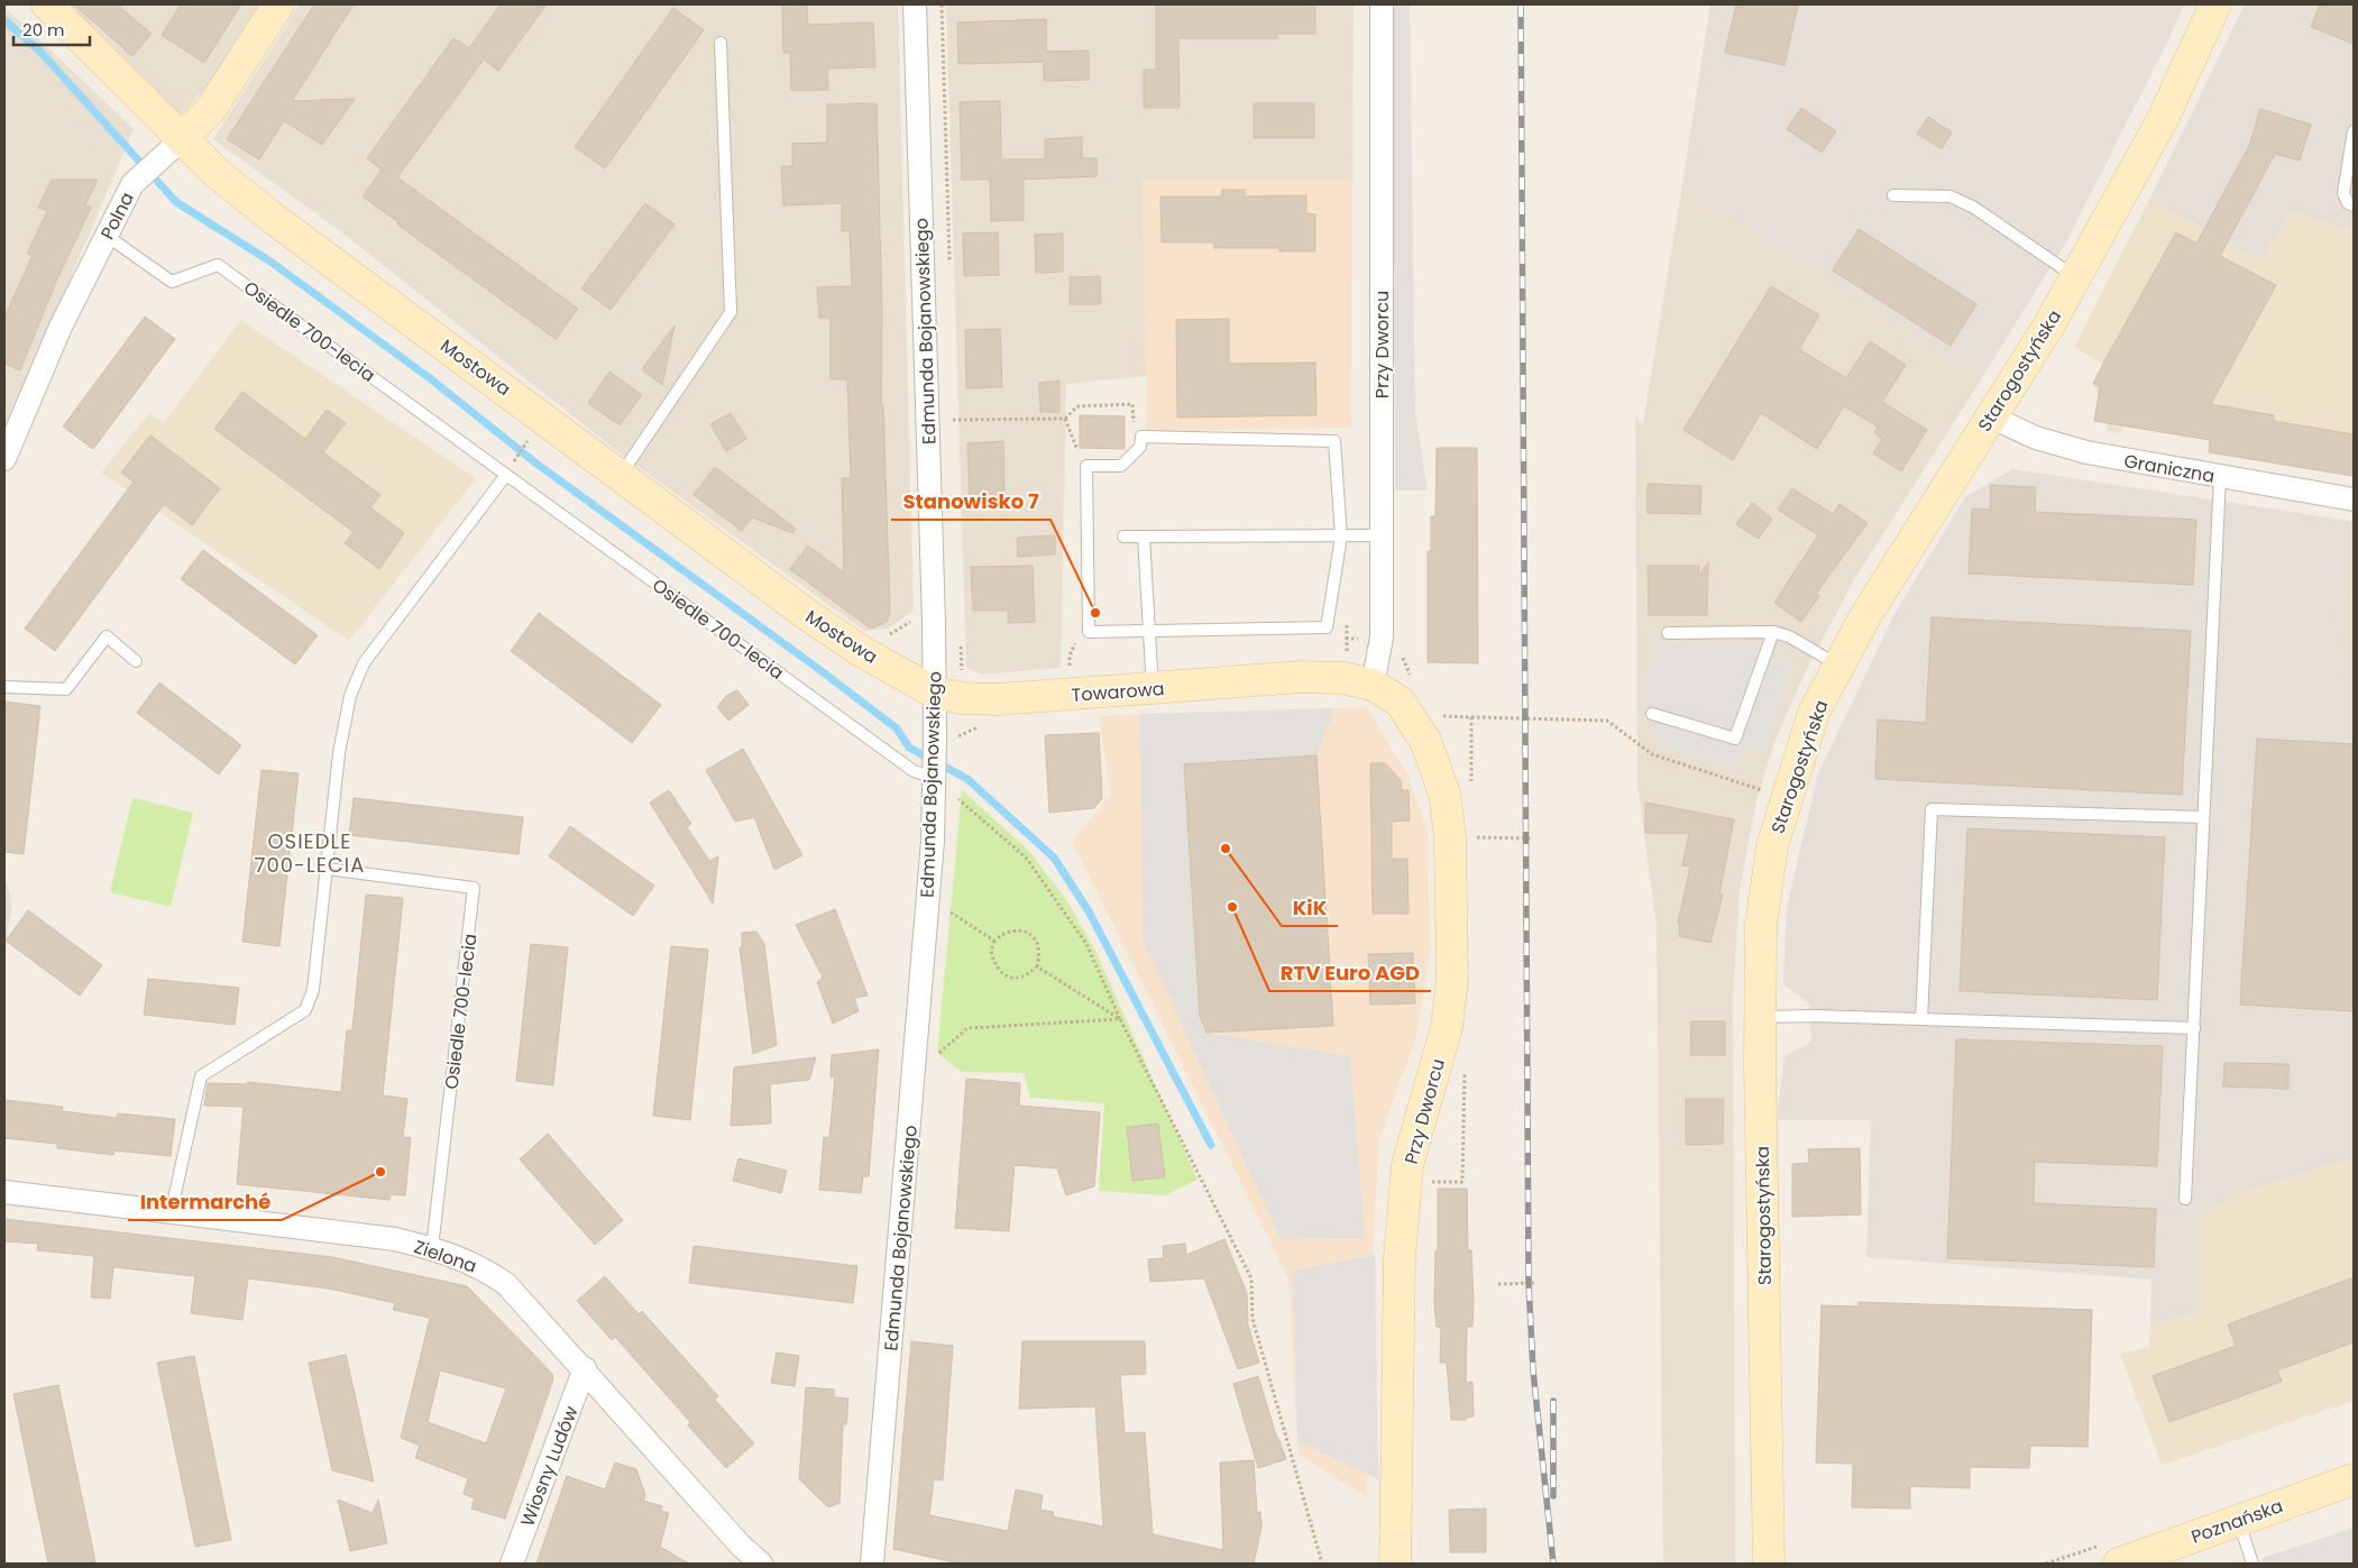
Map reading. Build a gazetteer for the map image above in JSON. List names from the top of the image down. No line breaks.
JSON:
{"streets":{"street":["Polna","Edmunda Bojanowskiego","Przy Dworcu","Mostowa","Starogostyńska","Graniczna","Towarowa","Zielona","Wiosny Ludów","Poznańska"],"lane":["Osiedle 700-lecia"]},"crossings":[["Polna","Osiedle 700-lecia"],["Polna","Mostowa"],["Osiedle 700-lecia","Edmunda Bojanowskiego"],["Osiedle 700-lecia","Zielona"],["Edmunda Bojanowskiego","Mostowa"],["Edmunda Bojanowskiego","Towarowa"],["Przy Dworcu","Towarowa"],["Mostowa","Towarowa"],["Starogostyńska","Graniczna"],["Zielona","Wiosny Ludów"]],"districts":["OSIEDLE 700-LECIA"],"places":["Stanowisko 7","KiK","RTV Euro AGD","Intermarché"],"scale_bar":"20 m"}
